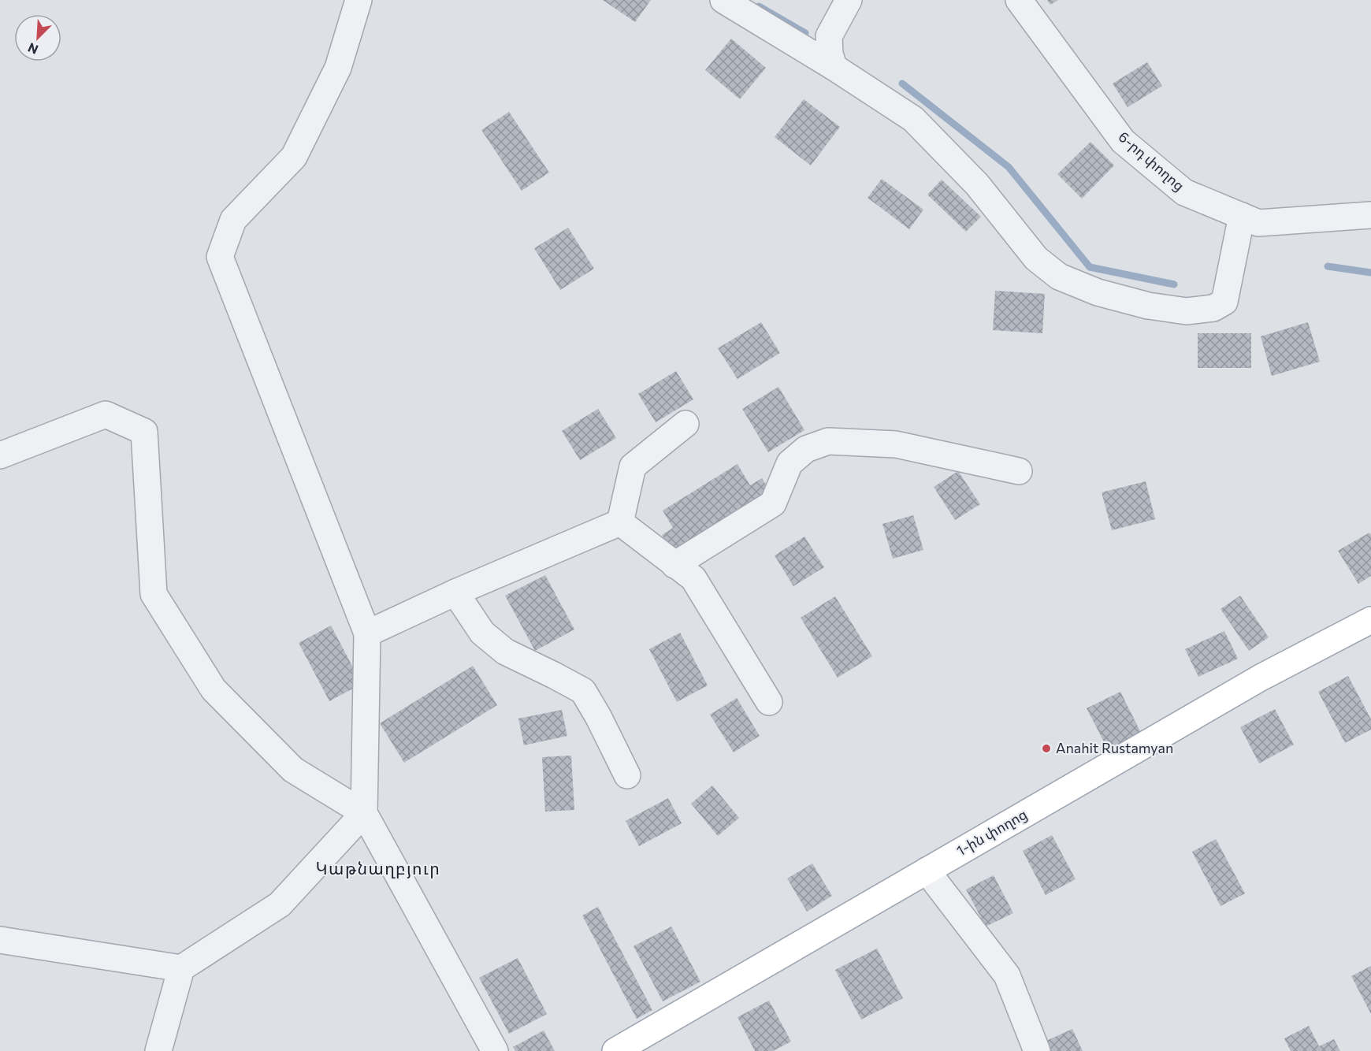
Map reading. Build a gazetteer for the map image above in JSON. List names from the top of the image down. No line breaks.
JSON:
{"streets":{"main road":["1-ին փողոց"],"street":["6-րդ փողոց"]},"districts":["Կաթնաղբյուր"],"places":["Anahit Rustamyan"],"north":"bottom left"}
